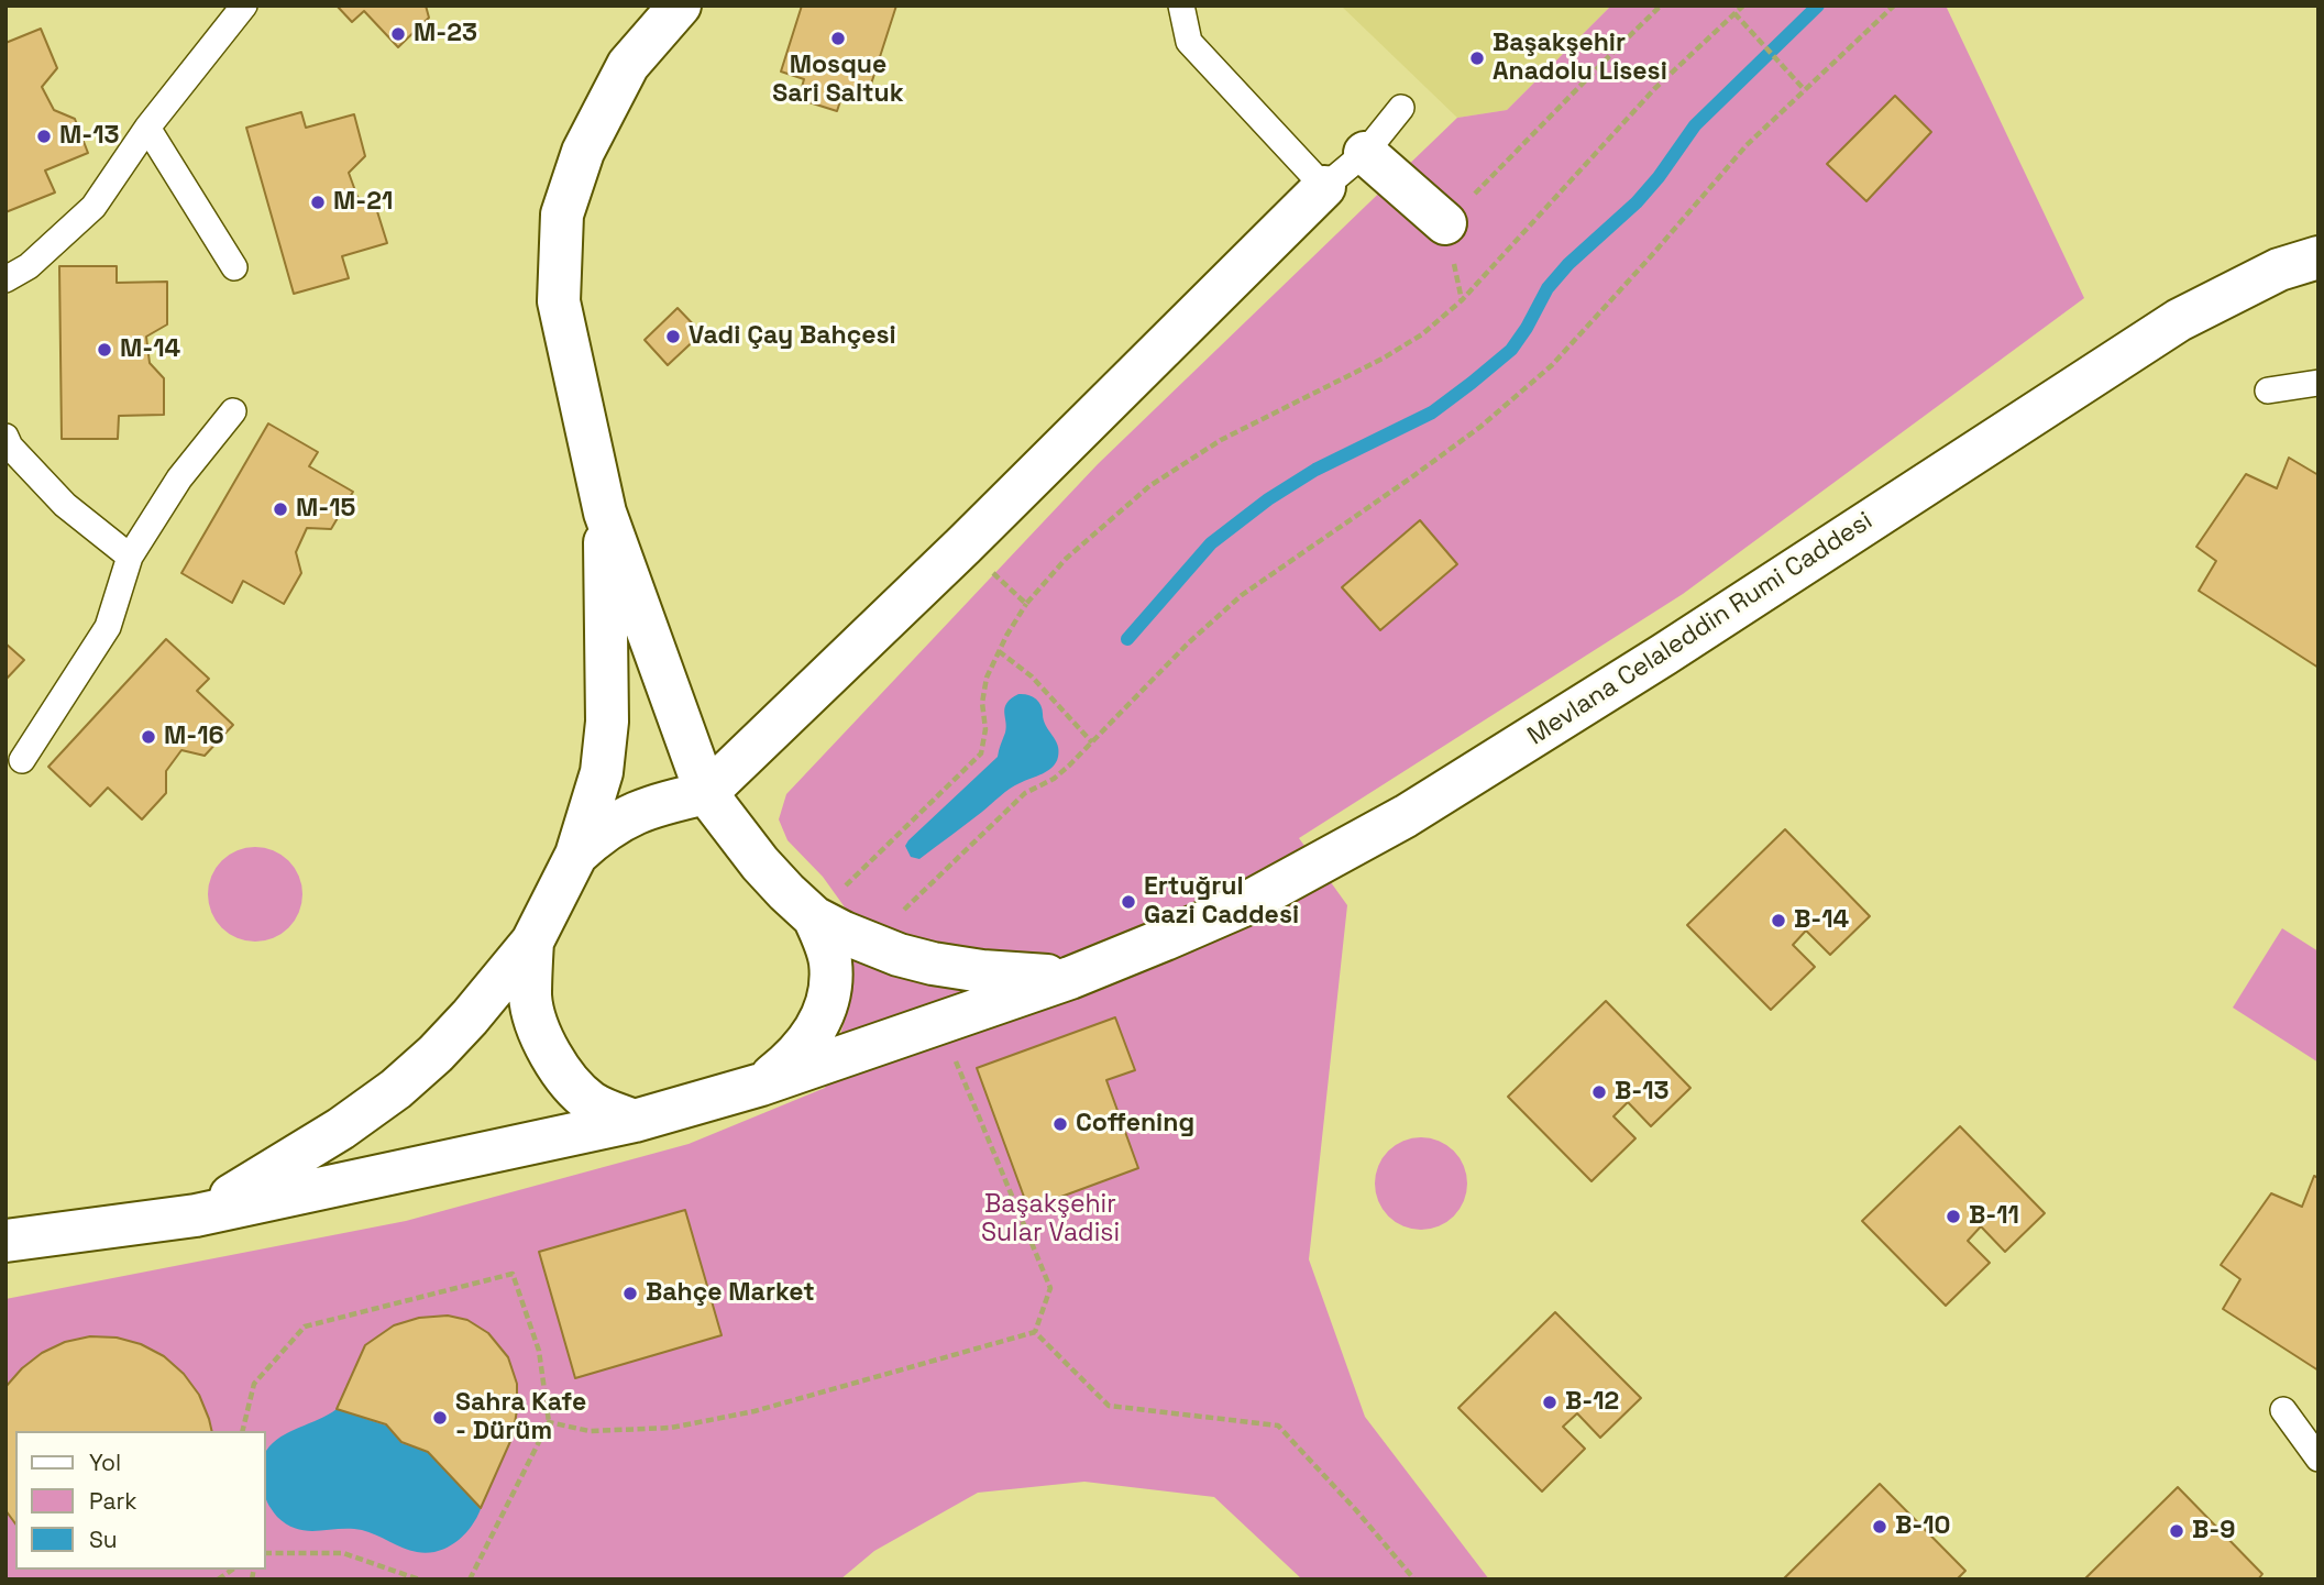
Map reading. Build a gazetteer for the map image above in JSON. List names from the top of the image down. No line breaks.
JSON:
{"streets":{"street":["Mevlana Celaleddin Rumi Caddesi"]},"parks":["Başakşehir Sular Vadisi"],"places":["M-23","Mosque Sari Saltuk","Başakşehir Anadolu Lisesi","M-13","M-21","Vadi Çay Bahçesi","M-14","M-15","M-16","Ertuğrul Gazi Caddesi","B-14","B-13","Coffening","B-11","Bahçe Market","B-12","Sahra Kafe - Dürüm","B-10","B-9"],"legend":["Yol","Park","Su"]}
